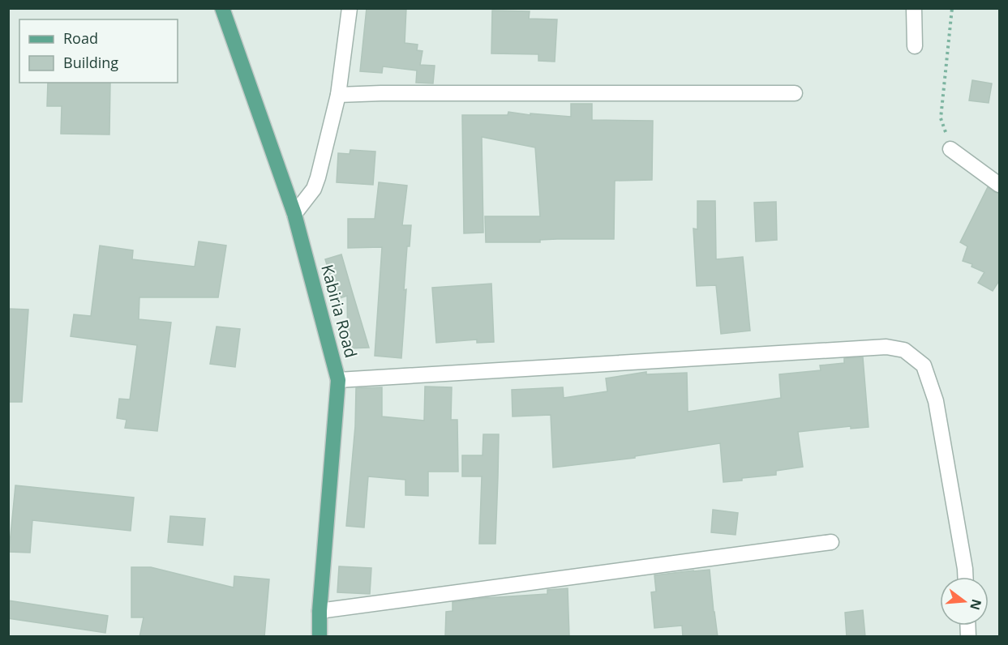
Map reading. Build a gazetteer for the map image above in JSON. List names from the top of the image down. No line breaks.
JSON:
{"streets":{"main road":["Kabiria Road"]},"legend":["Road","Building"],"north":"right"}
